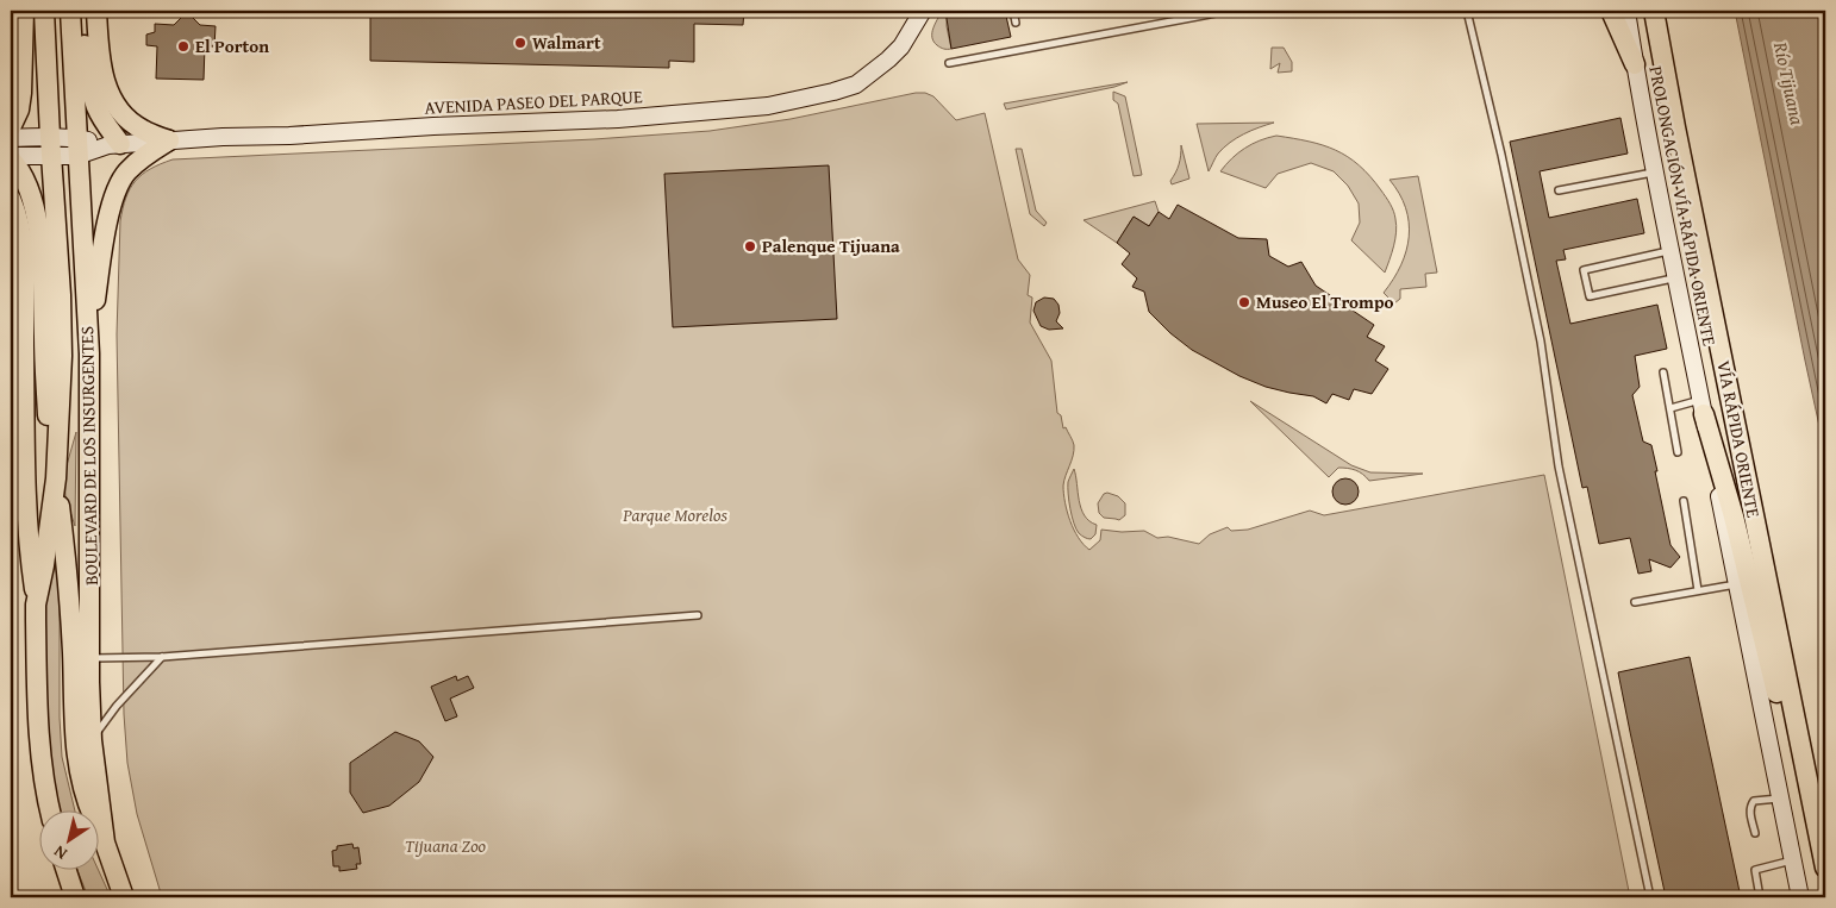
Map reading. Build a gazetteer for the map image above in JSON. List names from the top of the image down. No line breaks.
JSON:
{"streets":{"main road":["AVENIDA PASEO DEL PARQUE","PROLONGACIÓN VÍA RÁPIDA ORIENTE","VÍA RÁPIDA ORIENTE","BOULEVARD DE LOS INSURGENTES"]},"crossings":[["AVENIDA PASEO DEL PARQUE","BOULEVARD DE LOS INSURGENTES"]],"water":["Río Tijuana"],"parks":["Parque Morelos","Tijuana Zoo"],"places":["Walmart","El Porton","Palenque Tijuana","Museo El Trompo"],"north":"bottom left"}
